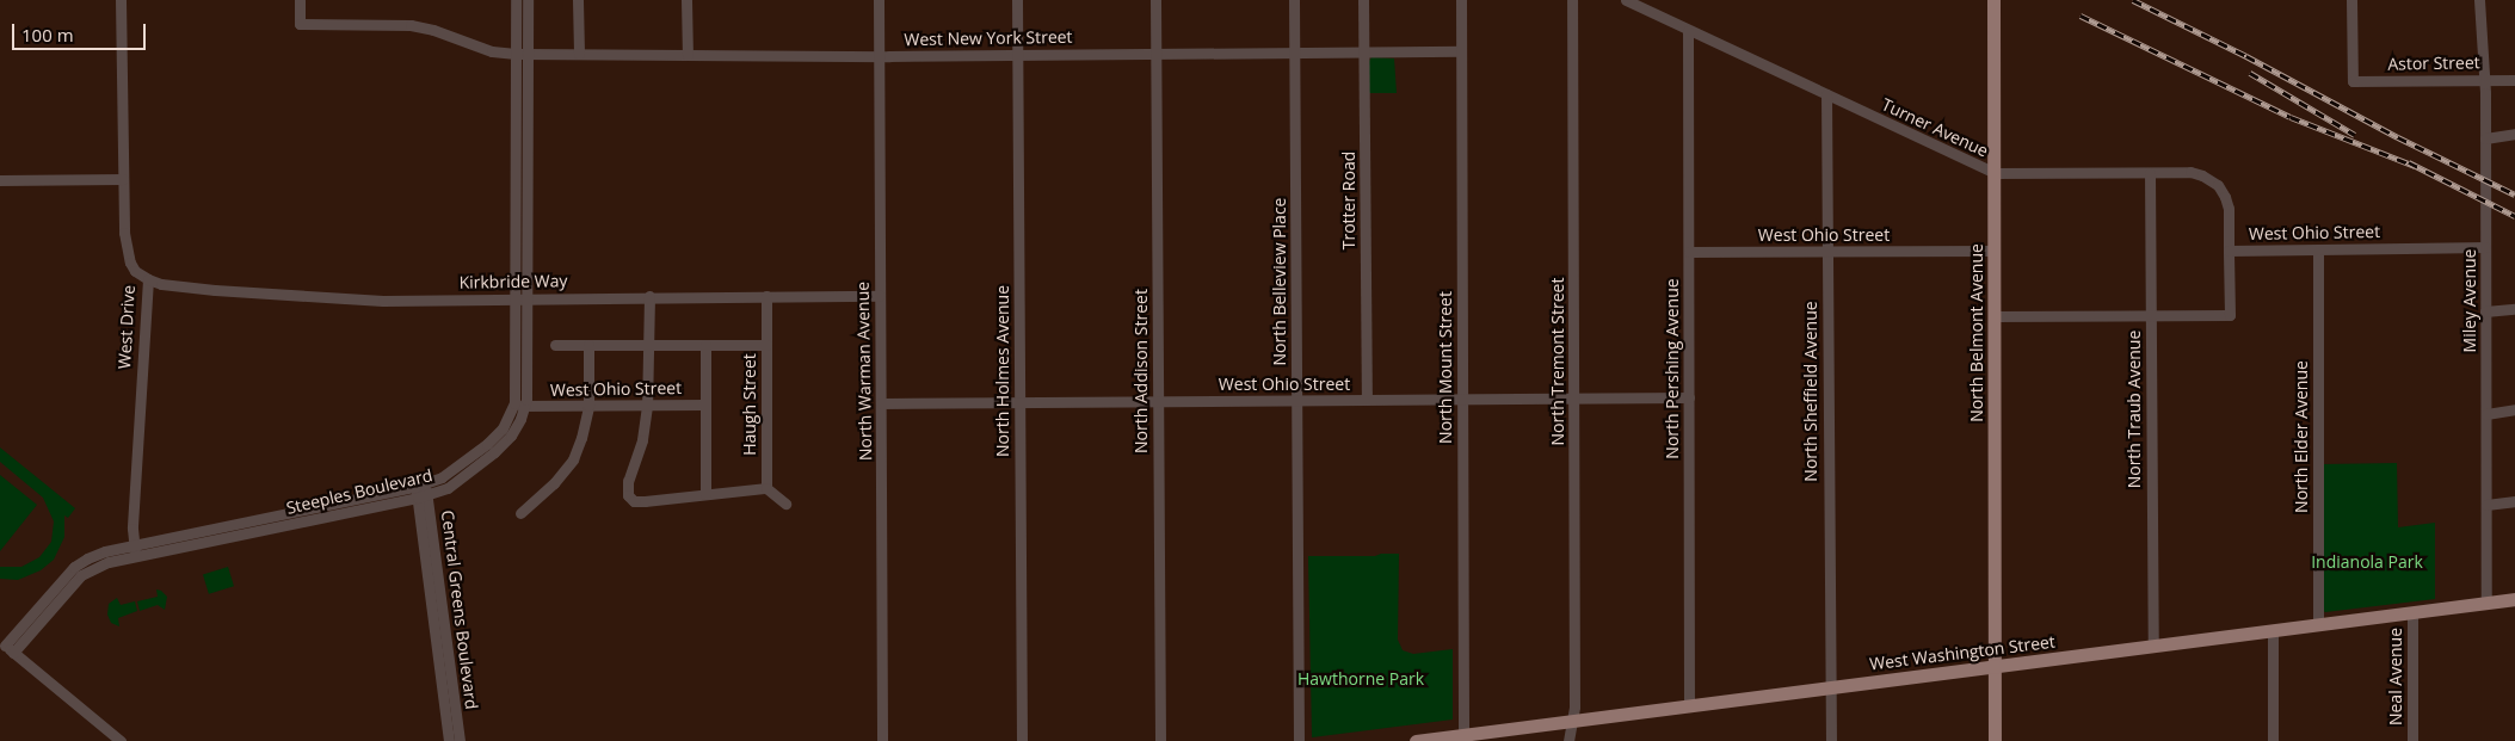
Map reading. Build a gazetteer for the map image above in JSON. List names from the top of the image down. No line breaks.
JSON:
{"streets":{"main road":["North Belmont Avenue","West Washington Street"],"street":["West New York Street","Astor Street","Turner Avenue","Trotter Road","West Ohio Street","Kirkbride Way","North Belleview Place","Miley Avenue","West Drive","North Tremont Street","North Mount Street","North Pershing Avenue","North Warman Avenue","North Holmes Avenue","North Addison Street","North Sheffield Avenue","Haugh Street","North Traub Avenue","North Elder Avenue","Steeples Boulevard","Central Greens Boulevard","Neal Avenue"]},"crossings":[["West New York Street","Trotter Road"],["West New York Street","North Belleview Place"],["West New York Street","North Mount Street"],["West New York Street","North Warman Avenue"],["West New York Street","North Holmes Avenue"],["West New York Street","North Addison Street"],["West New York Street","Steeples Boulevard"],["Astor Street","Miley Avenue"],["Turner Avenue","West Ohio Street"],["Turner Avenue","North Belmont Avenue"],["Turner Avenue","North Pershing Avenue"],["Turner Avenue","North Sheffield Avenue"],["Turner Avenue","North Traub Avenue"],["Trotter Road","West Ohio Street"],["West Ohio Street","North Belleview Place"],["West Ohio Street","Miley Avenue"],["West Ohio Street","North Belmont Avenue"],["West Ohio Street","North Tremont Street"],["West Ohio Street","North Mount Street"],["West Ohio Street","North Pershing Avenue"],["West Ohio Street","North Warman Avenue"],["West Ohio Street","North Holmes Avenue"],["West Ohio Street","North Addison Street"],["West Ohio Street","North Sheffield Avenue"],["West Ohio Street","North Traub Avenue"],["West Ohio Street","North Elder Avenue"],["West Ohio Street","Steeples Boulevard"],["Kirkbride Way","West Drive"],["Kirkbride Way","North Warman Avenue"],["Kirkbride Way","Haugh Street"],["Kirkbride Way","Steeples Boulevard"],["Miley Avenue","West Washington Street"],["West Drive","Steeples Boulevard"],["North Belmont Avenue","West Washington Street"],["North Tremont Street","West Washington Street"],["North Mount Street","West Washington Street"],["North Pershing Avenue","West Washington Street"],["North Sheffield Avenue","West Washington Street"],["North Traub Avenue","West Washington Street"],["North Elder Avenue","West Washington Street"],["Steeples Boulevard","Central Greens Boulevard"],["West Washington Street","Neal Avenue"]],"parks":["Indianola Park","Hawthorne Park"],"scale_bar":"100 m"}
